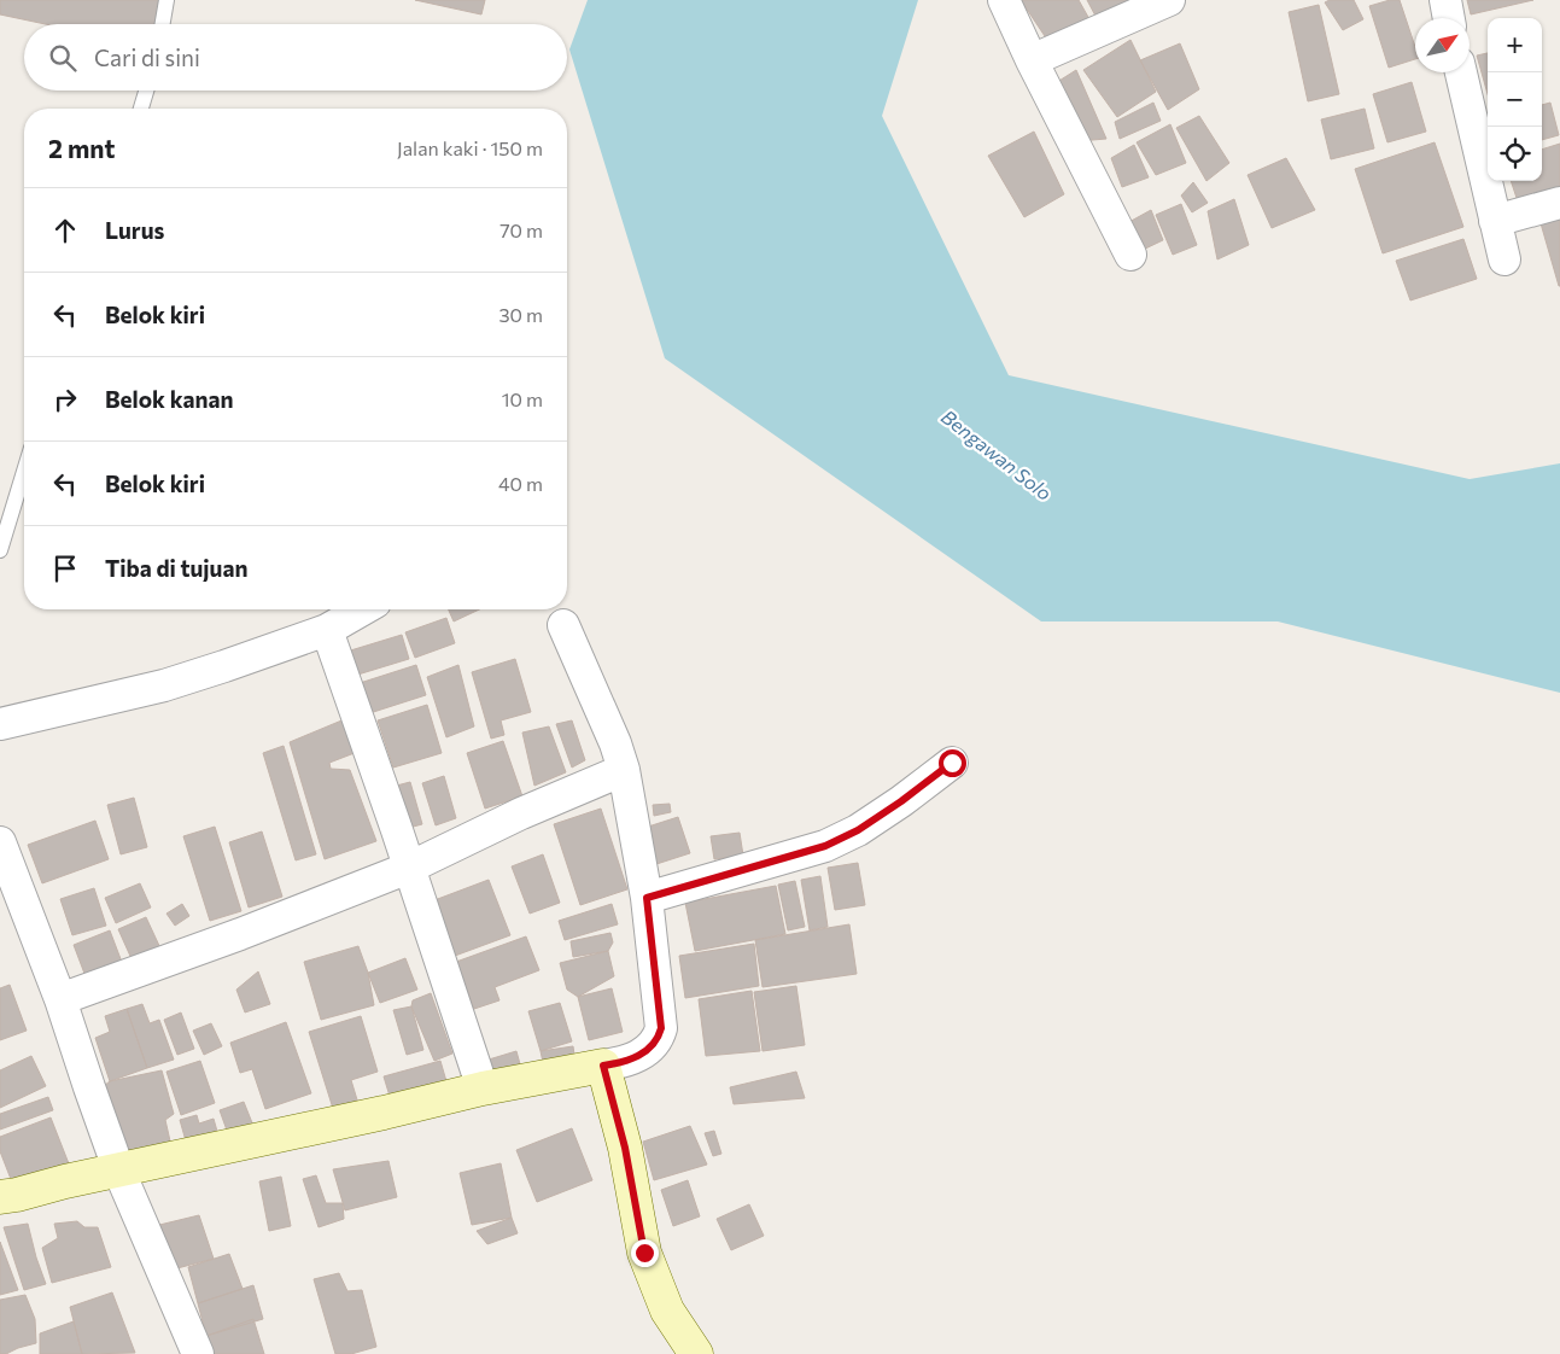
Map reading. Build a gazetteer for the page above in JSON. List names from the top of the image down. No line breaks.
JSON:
{"water":["Bengawan Solo"],"north":"top right","page":{"map_buttons":["+","−"],"search":"Cari di sini","heading":["2 mnt","Jalan kaki · 150 m"],"list":[["Lurus","70 m"],["Belok kiri","30 m"],["Belok kanan","10 m"],["Belok kiri","40 m"],"Tiba di tujuan"]}}
